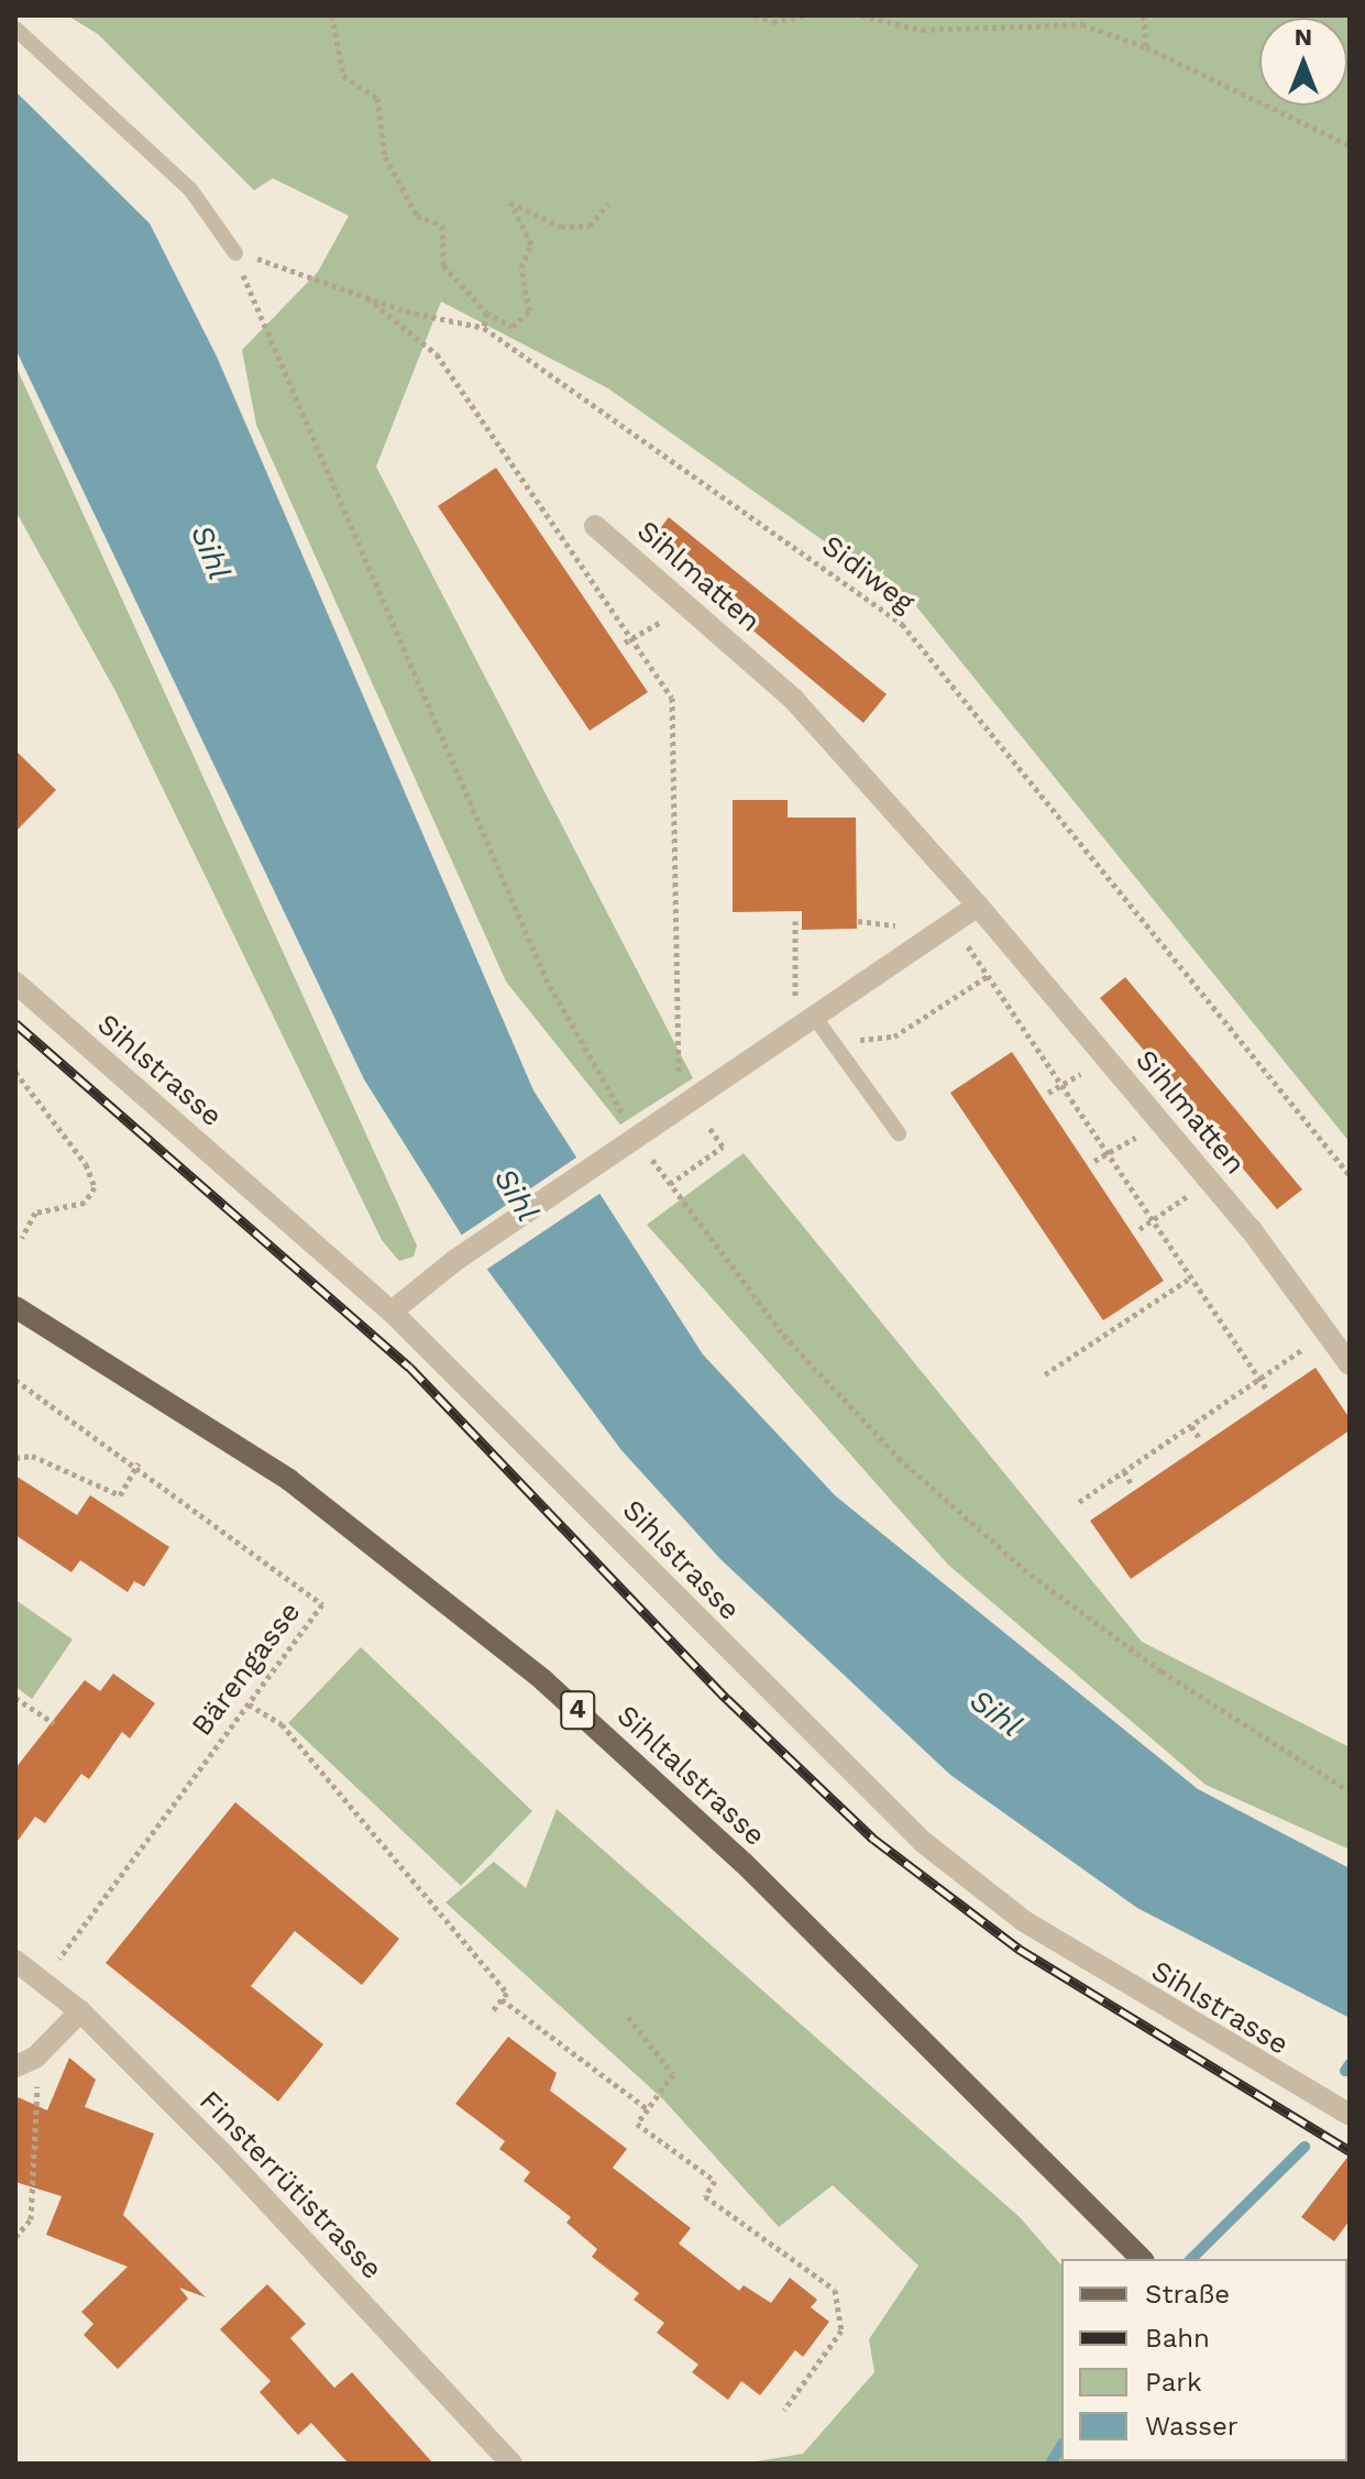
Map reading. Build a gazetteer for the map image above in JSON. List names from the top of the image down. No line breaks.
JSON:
{"streets":{"main road":["4","Sihltalstrasse"],"street":["Sihlmatten","Sihlstrasse","Finsterrütistrasse"],"path":["Sidiweg","Bärengasse"]},"crossings":[["Bärengasse","Finsterrütistrasse"]],"water":["Sihl"],"legend":["Straße","Bahn","Park","Wasser"],"north":"top"}
